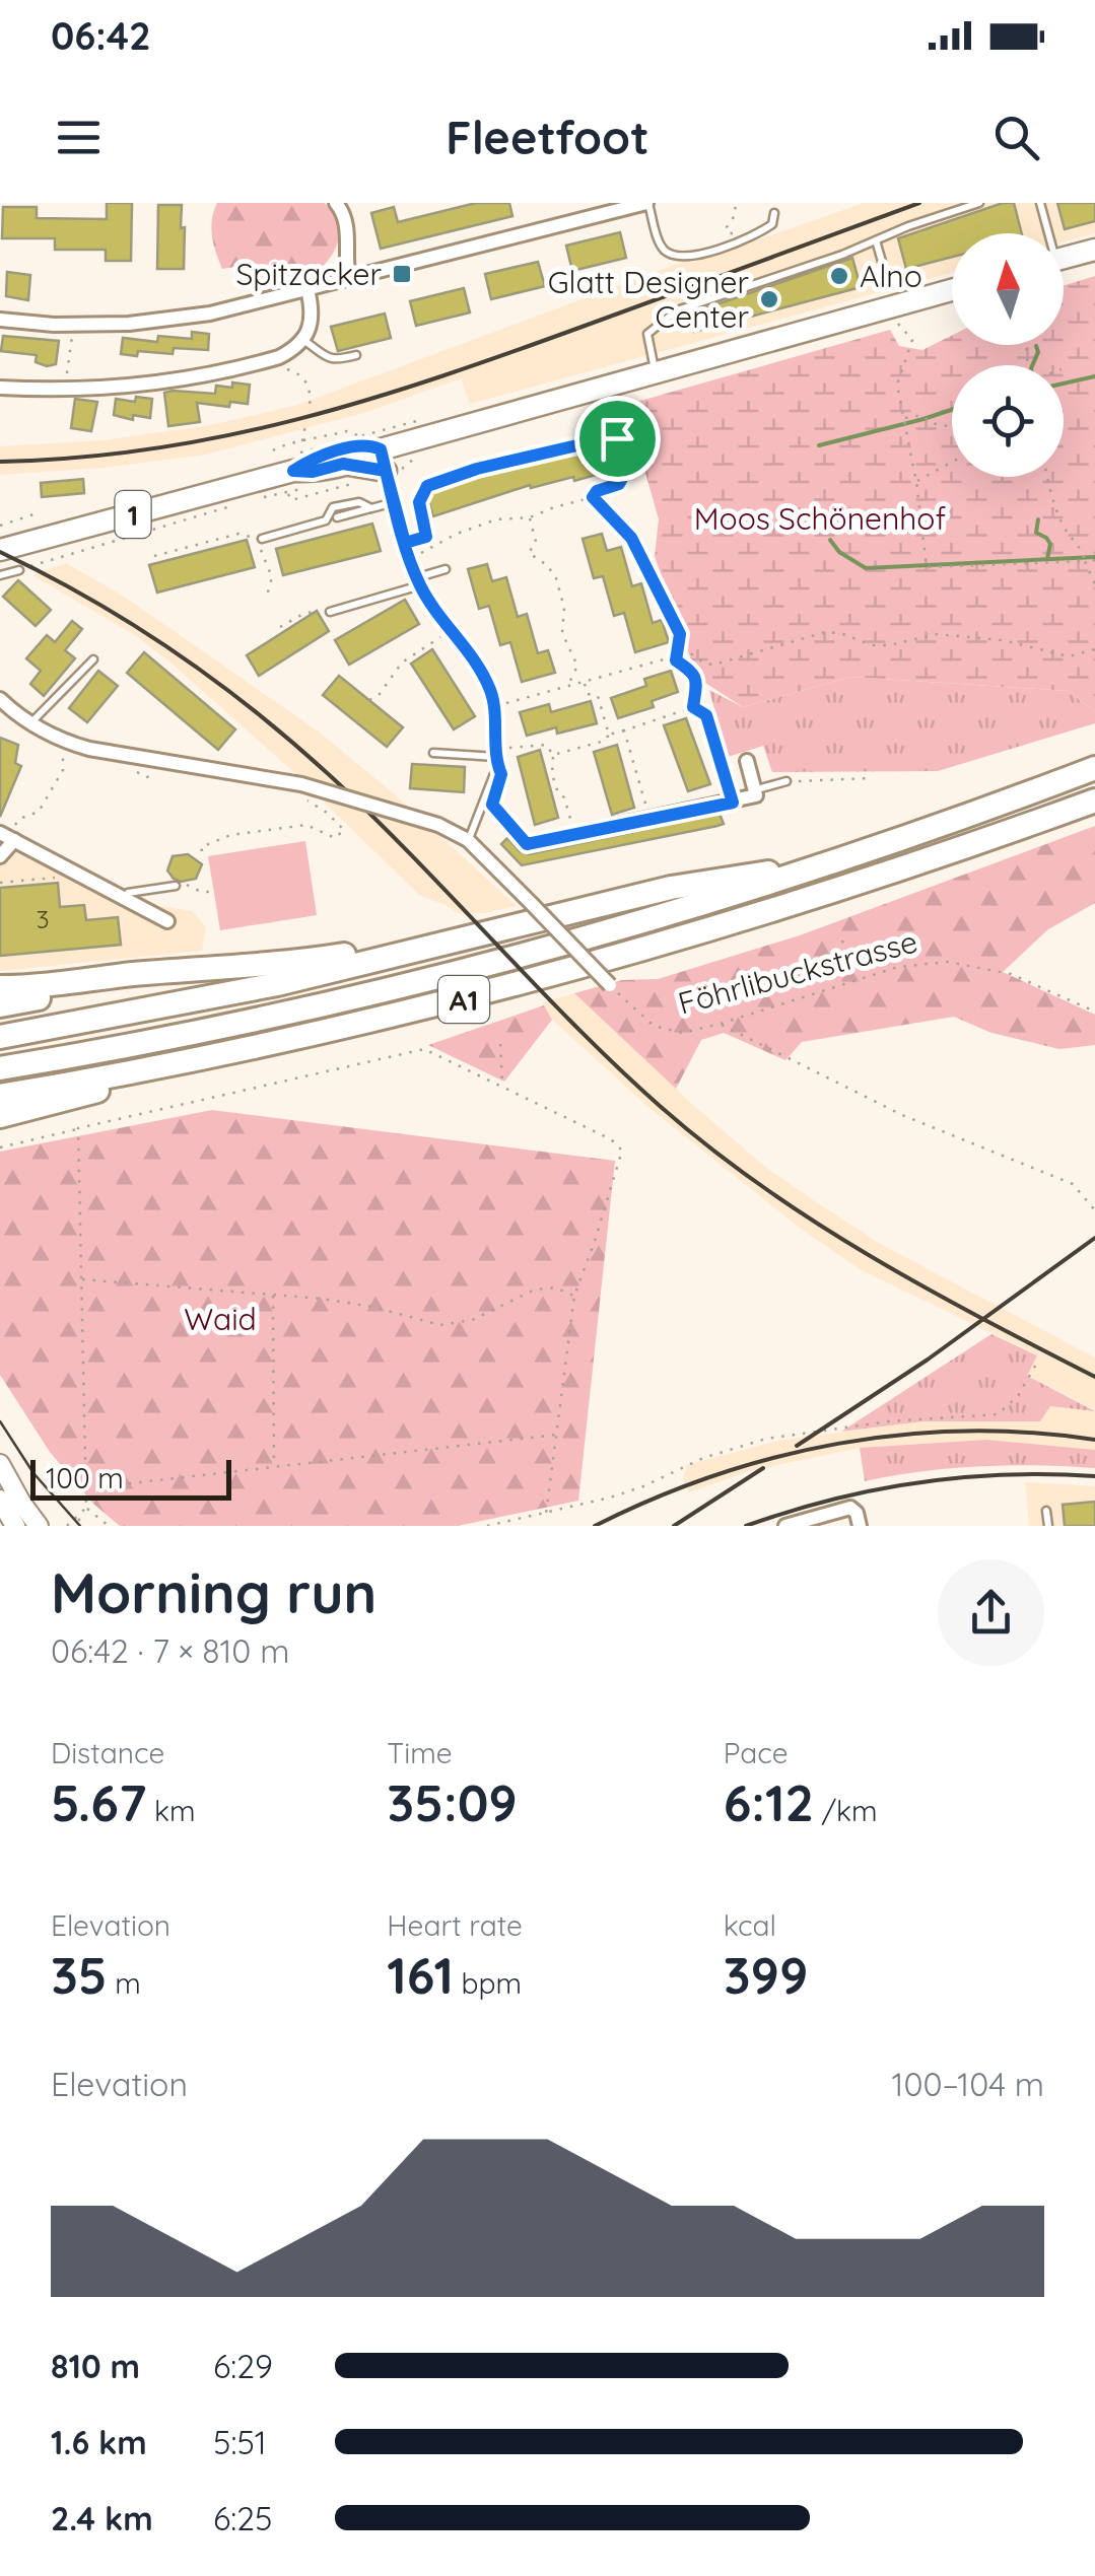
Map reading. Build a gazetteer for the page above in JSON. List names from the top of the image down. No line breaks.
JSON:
{"streets":{"highway":["A1"],"main road":["1"],"path":["Föhrlibuckstrasse"]},"parks":["Moos Schönenhof","Waid"],"places":{"transit":["Spitzacker"],"other":["Alno","Glatt Designer Center"]},"house_numbers":["3"],"scale_bar":"100 m","north":"top","page":{"status":"06:42","header":"Fleetfoot","scale":"100 m","heading":["Morning run","06:42 · 7 × 810 m"],"stats":[["Distance","5.67 km"],["Time","35:09"],["Pace","6:12 /km"],["Elevation","35 m"],["Heart rate","161 bpm"],["kcal","399"]],"chart":["Elevation","100–104 m"],"list":[{"name":"810 m","note":"6:29"},{"name":"1.6 km","note":"5:51"},{"name":"2.4 km","note":"6:25"}]}}
